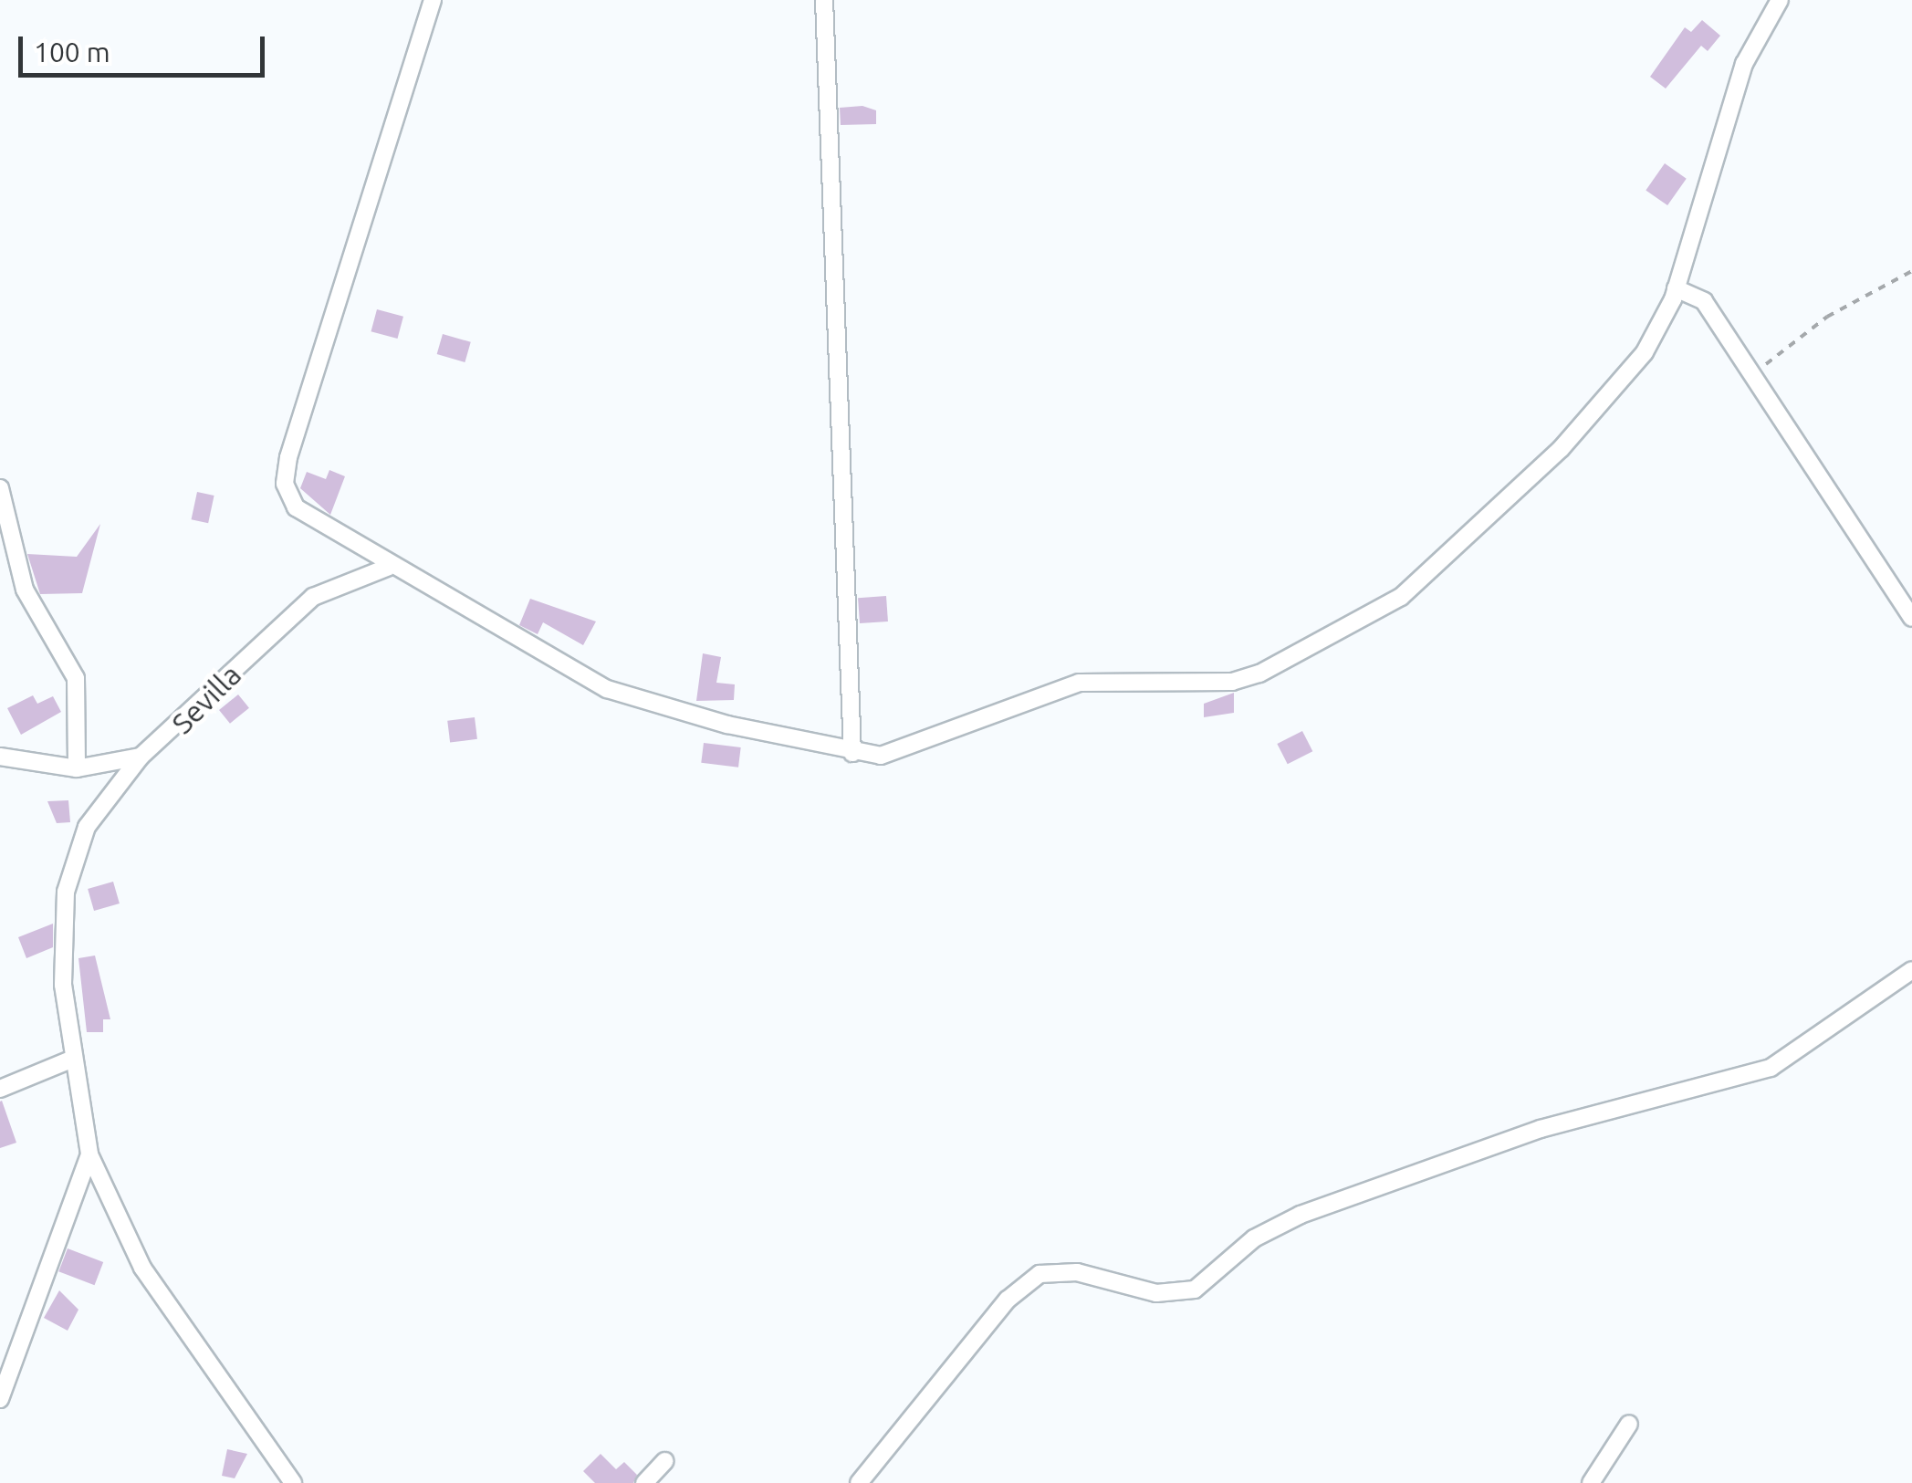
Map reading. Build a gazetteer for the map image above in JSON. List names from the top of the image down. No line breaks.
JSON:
{"streets":{"street":["Sevilla"]},"scale_bar":"100 m"}
